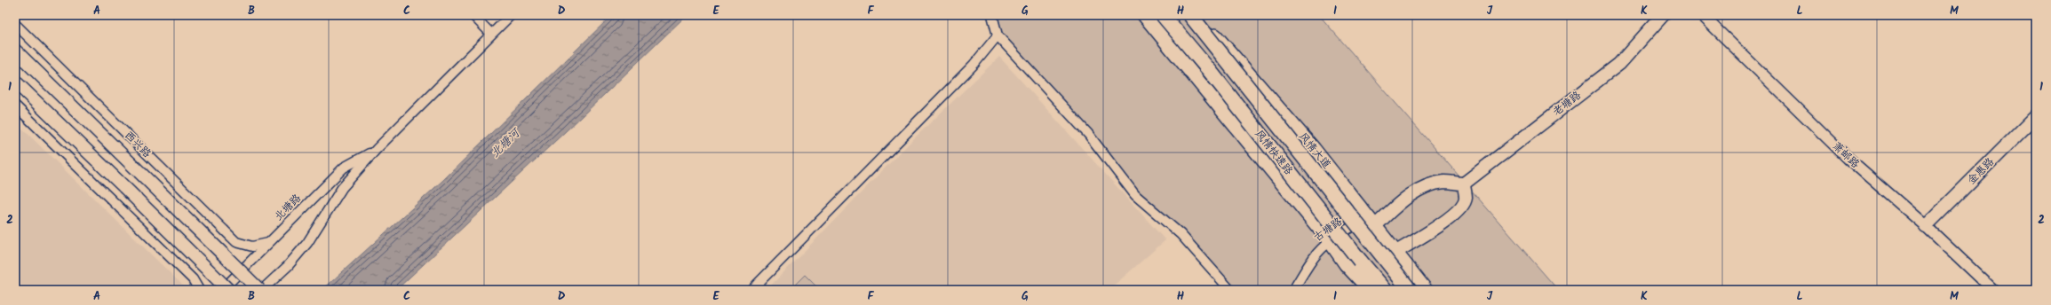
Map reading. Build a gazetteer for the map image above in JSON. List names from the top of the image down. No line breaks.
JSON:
{"streets":{"highway":["风情快速路"],"main road":["老塘路","西兴路","风情大道","金惠路"],"street":["萧邮路","北塘路","古塘路"]},"crossings":[["西兴路","北塘路"],["风情大道","古塘路"],["萧邮路","金惠路"]],"water":["北塘河"],"grid":{"columns":["A","B","C","D","E","F","G","H","I","J","K","L","M"],"rows":["1","2"]}}
